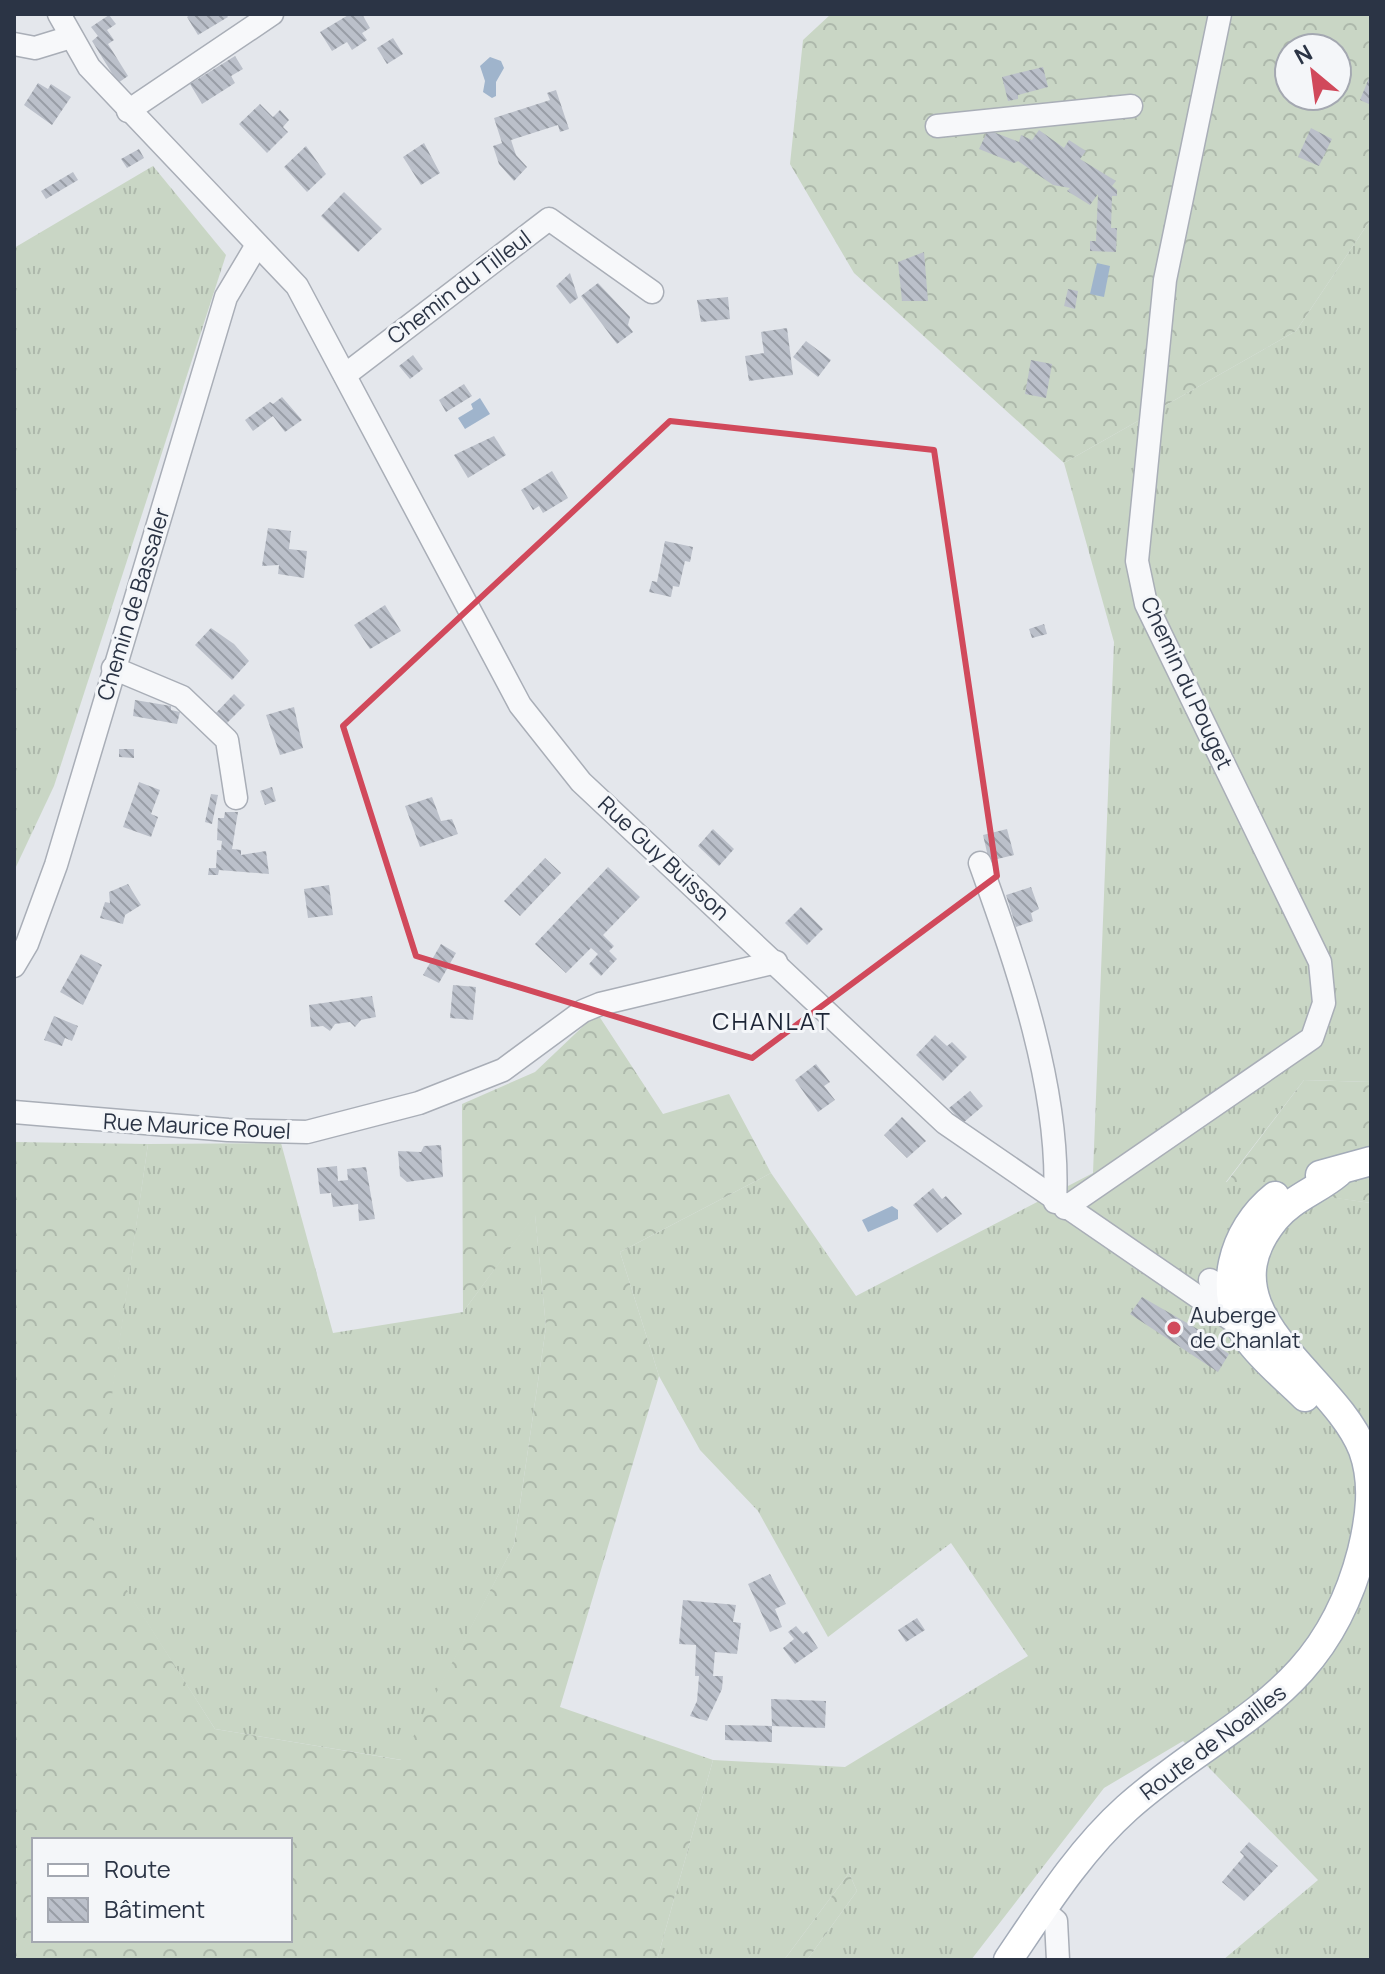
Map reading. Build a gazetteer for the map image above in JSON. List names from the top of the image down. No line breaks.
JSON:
{"streets":{"main road":["Route de Noailles"],"street":["Chemin du Tilleul","Chemin de Bassaler","Chemin du Pouget","Rue Guy Buisson","Rue Maurice Rouel"]},"crossings":[["Chemin du Tilleul","Rue Guy Buisson"],["Chemin de Bassaler","Rue Guy Buisson"],["Chemin du Pouget","Rue Guy Buisson"],["Rue Guy Buisson","Rue Maurice Rouel"],["Rue Guy Buisson","Route de Noailles"]],"districts":["CHANLAT"],"places":["Auberge de Chanlat"],"legend":["Route","Bâtiment"],"north":"top left"}
